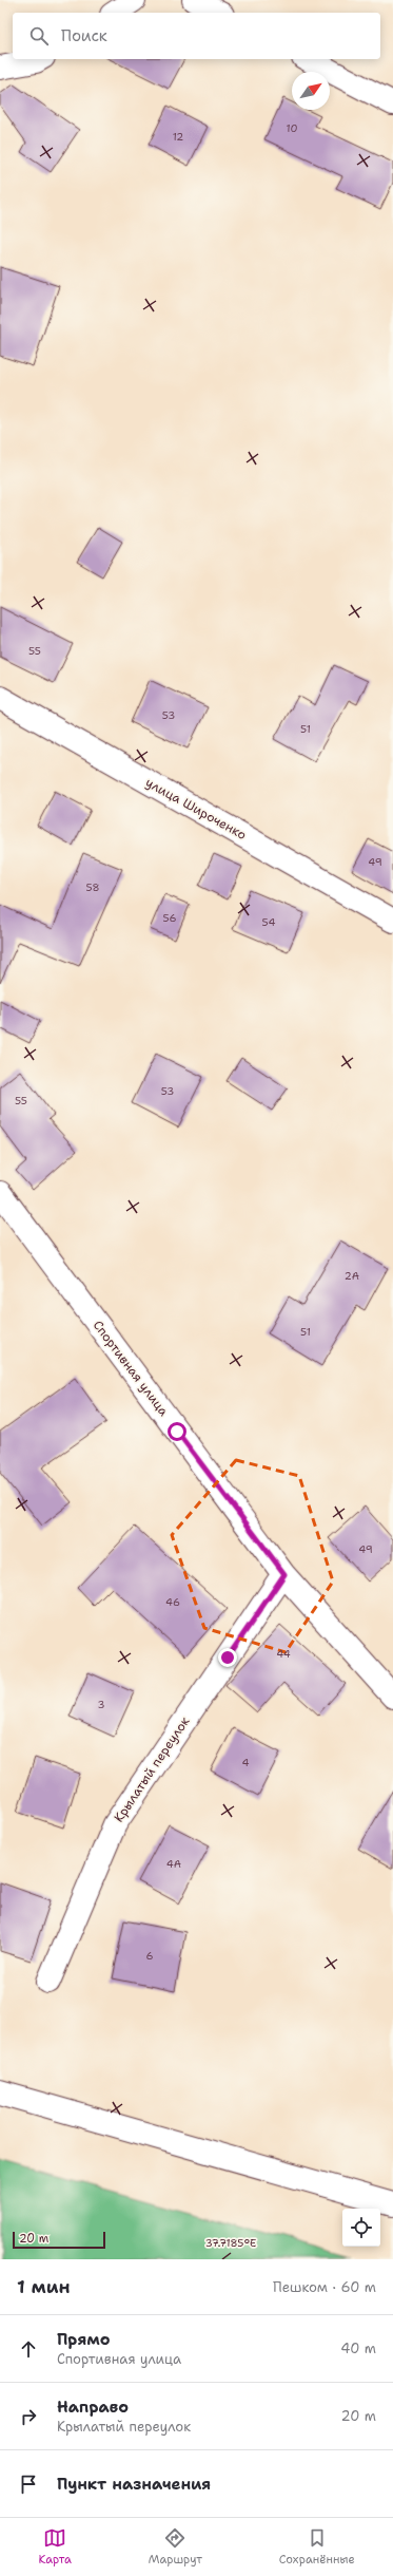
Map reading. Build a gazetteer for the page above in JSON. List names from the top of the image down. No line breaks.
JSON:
{"streets":{"street":["улица Широченко","Спортивная улица","Крылатый переулок"]},"crossings":[["Спортивная улица","Крылатый переулок"]],"house_numbers":["10","12","55","53","51","49","58","56","54","53","55","2А","51","49","46","44","3","4","4А","6"],"scale_bar":"20 m","north":"top right","page":{"search":"Поиск","scale":"20 m","heading":["1 мин","Пешком · 60 m"],"list":[["Прямо","Спортивная улица","40 m"],["Направо","Крылатый переулок","20 m"],"Пункт назначения"],"nav":["Карта","Маршрут","Сохранённые"]},"coordinates":["37.7185°E"]}
